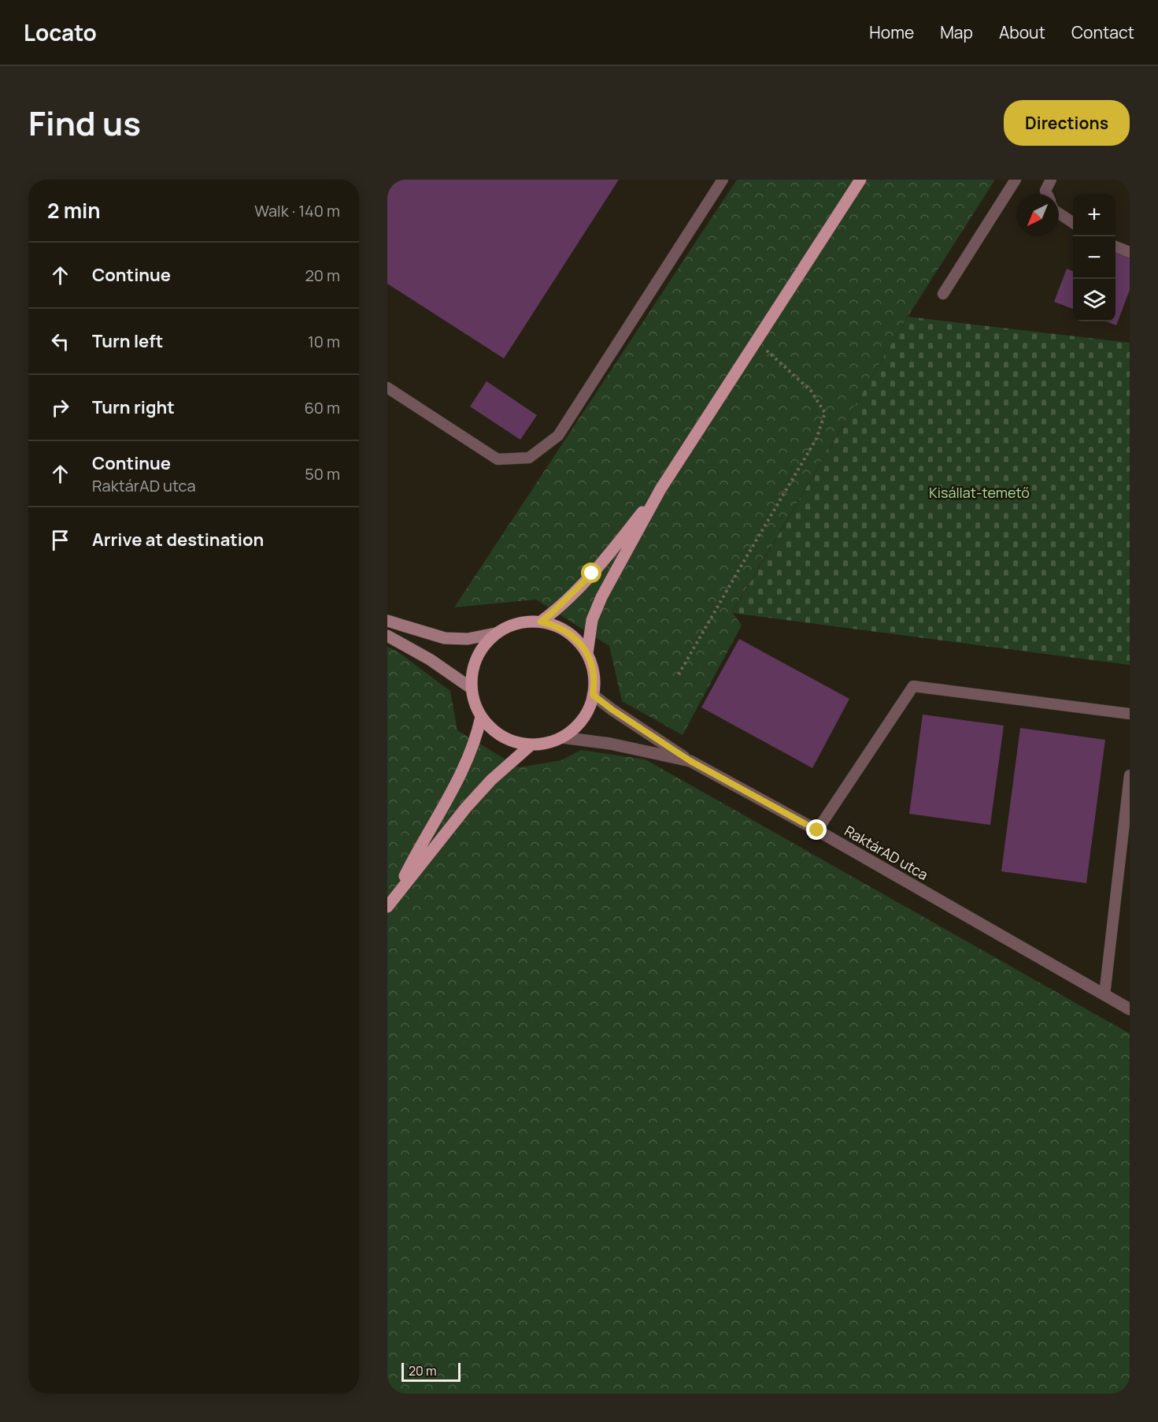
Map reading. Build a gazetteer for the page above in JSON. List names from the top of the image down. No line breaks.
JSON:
{"streets":{"street":["RaktárAD utca"]},"parks":["Kisállat-temető"],"scale_bar":"20 m","north":"bottom left","page":{"header":"Locato","nav":["Home","Map","About","Contact"],"title":"Find us","buttons":"Directions","heading":["2 min","Walk · 140 m"],"map_buttons":["+","−"],"list":[["Continue","20 m"],["Turn left","10 m"],["Turn right","60 m"],["Continue","RaktárAD utca","50 m"],"Arrive at destination"],"scale":"20 m"}}
